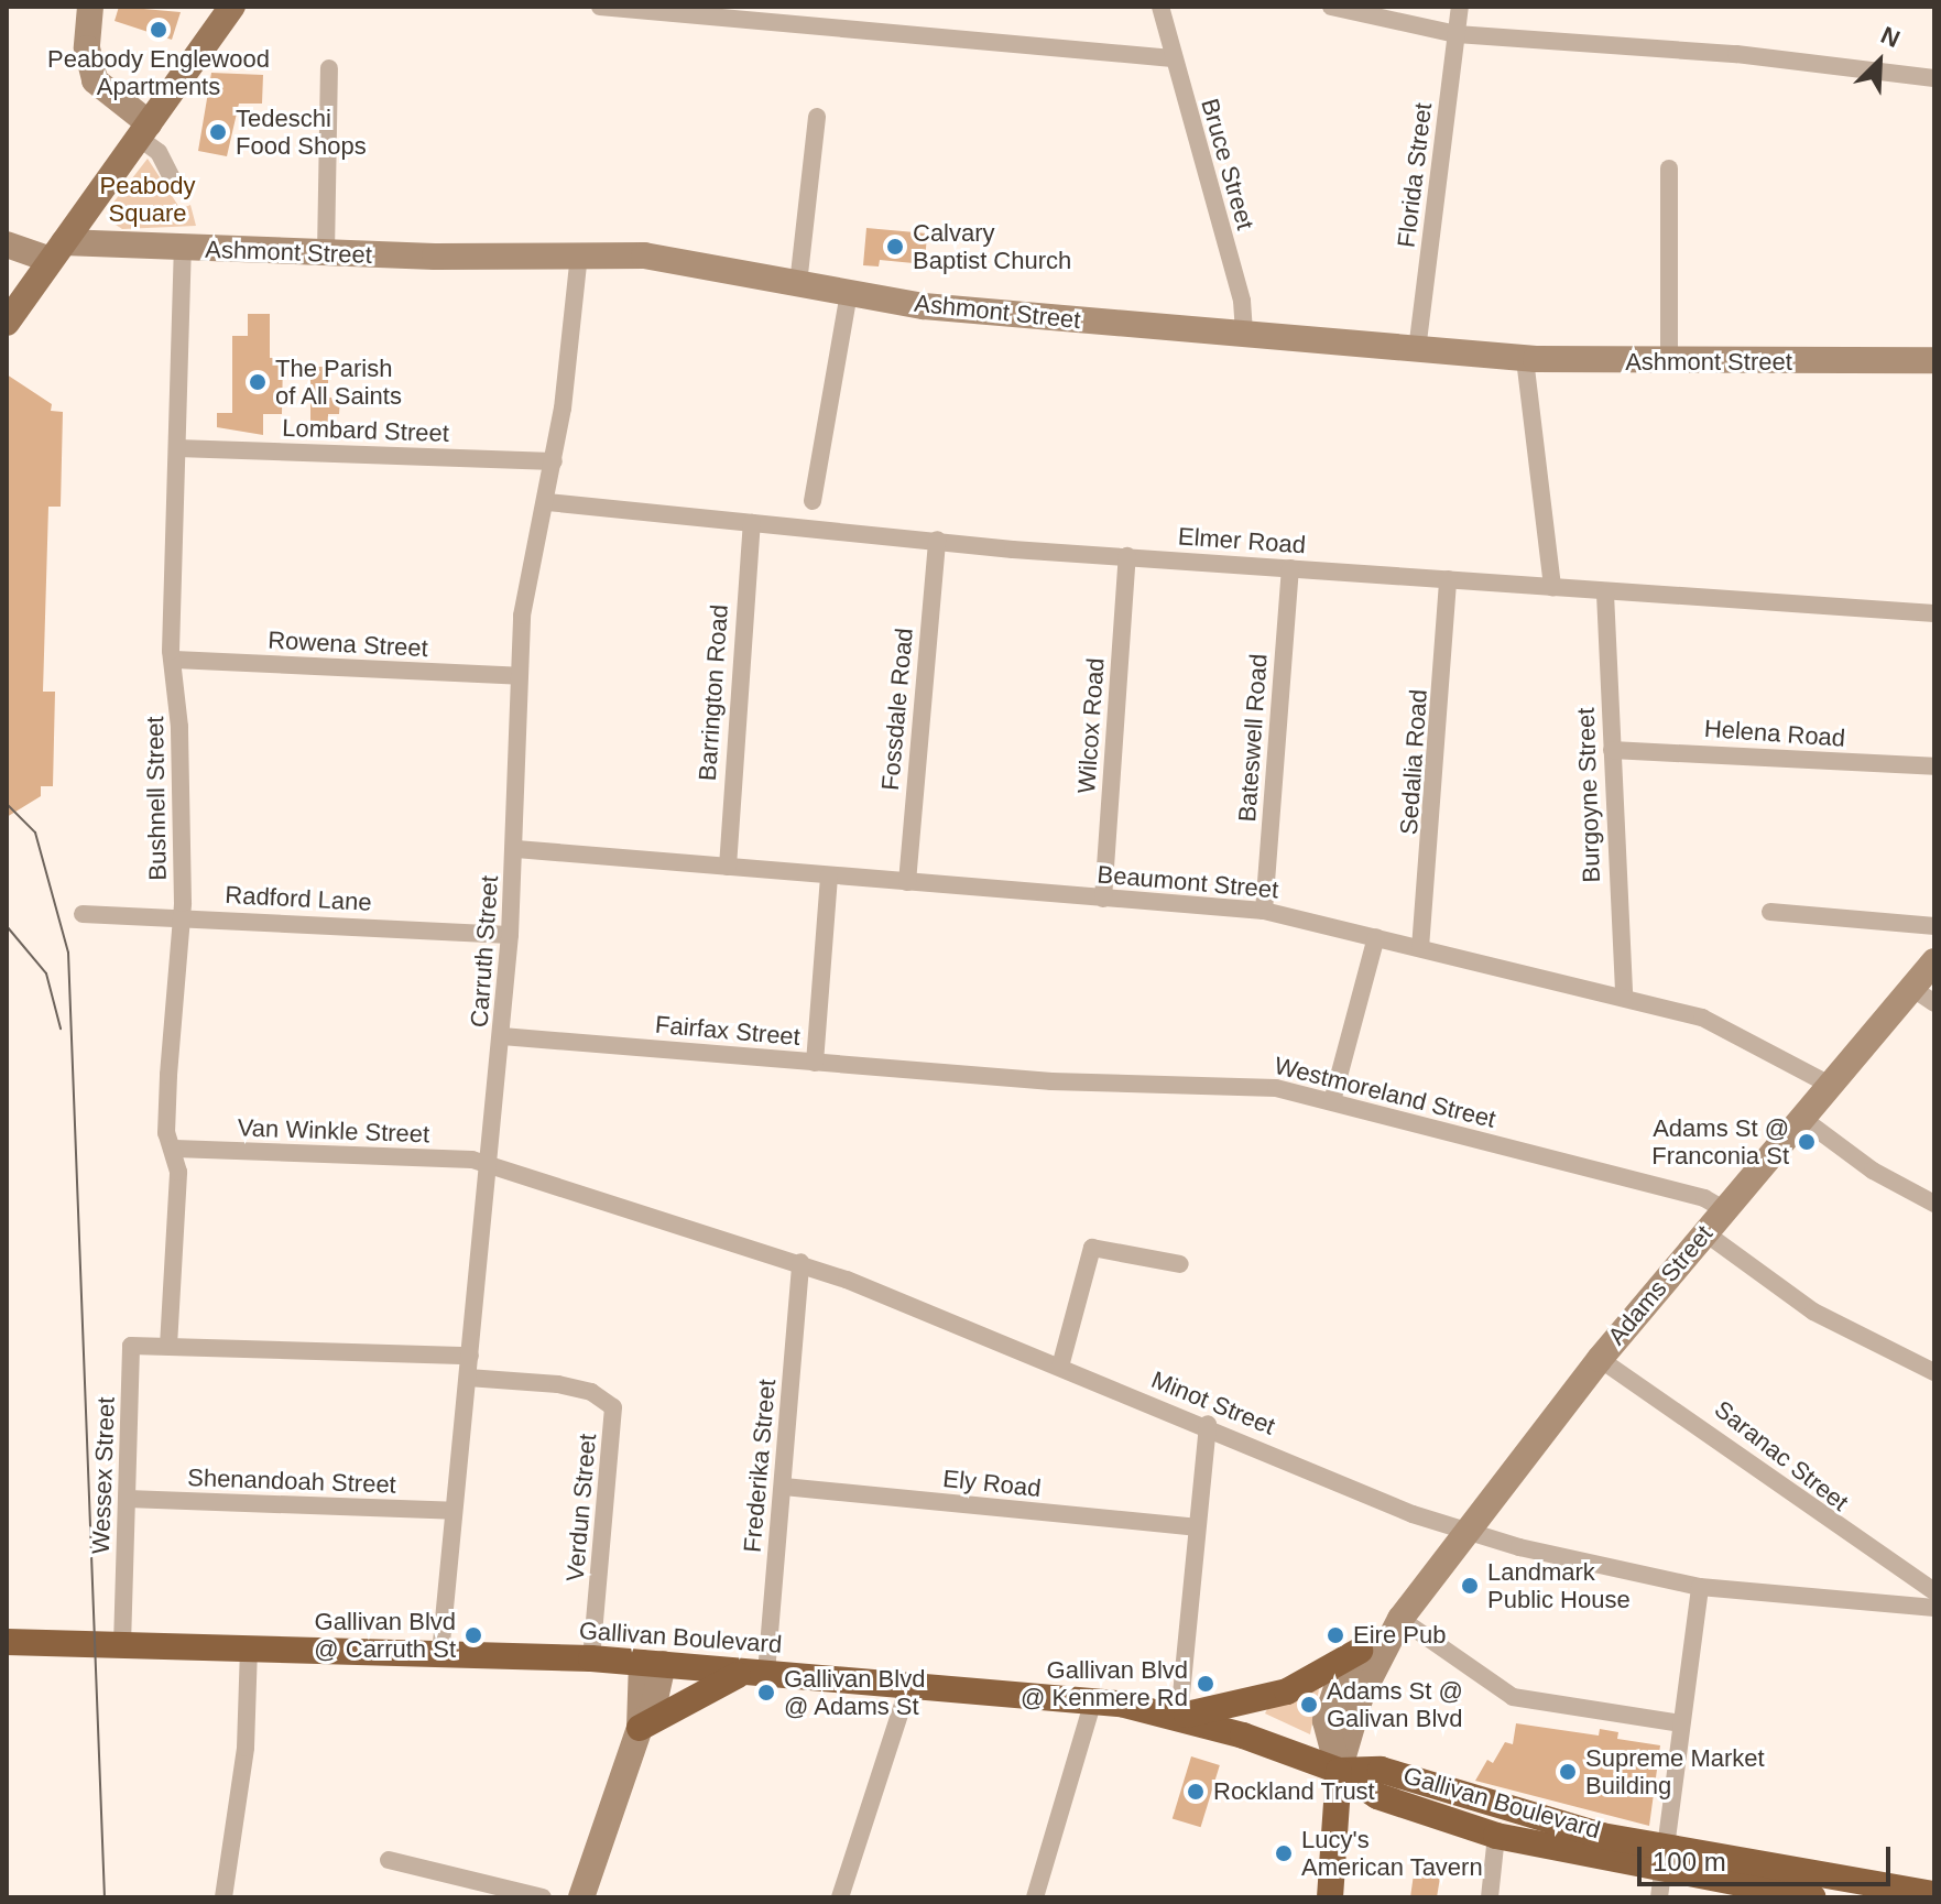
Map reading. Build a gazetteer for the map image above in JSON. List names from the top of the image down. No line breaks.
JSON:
{"streets":{"highway":["Gallivan Boulevard"],"main road":["Ashmont Street","Adams Street"],"street":["Bruce Street","Florida Street","Lombard Street","Elmer Road","Rowena Street","Barrington Road","Fossdale Road","Wilcox Road","Helena Road","Bateswell Road","Sedalia Road","Burgoyne Street","Bushnell Street","Beaumont Street","Radford Lane","Carruth Street","Fairfax Street","Westmoreland Street","Van Winkle Street","Minot Street","Saranac Street","Frederika Street","Wessex Street","Shenandoah Street","Ely Road","Verdun Street"]},"crossings":[["Bruce Street","Ashmont Street"],["Florida Street","Ashmont Street"],["Ashmont Street","Bushnell Street"],["Ashmont Street","Carruth Street"],["Lombard Street","Bushnell Street"],["Lombard Street","Carruth Street"],["Elmer Road","Barrington Road"],["Elmer Road","Fossdale Road"],["Elmer Road","Wilcox Road"],["Elmer Road","Bateswell Road"],["Elmer Road","Sedalia Road"],["Elmer Road","Burgoyne Street"],["Elmer Road","Carruth Street"],["Rowena Street","Bushnell Street"],["Rowena Street","Carruth Street"],["Barrington Road","Beaumont Street"],["Fossdale Road","Beaumont Street"],["Wilcox Road","Beaumont Street"],["Helena Road","Burgoyne Street"],["Bateswell Road","Beaumont Street"],["Sedalia Road","Beaumont Street"],["Burgoyne Street","Beaumont Street"],["Bushnell Street","Radford Lane"],["Bushnell Street","Van Winkle Street"],["Bushnell Street","Wessex Street"],["Beaumont Street","Carruth Street"],["Beaumont Street","Fairfax Street"],["Beaumont Street","Adams Street"],["Radford Lane","Carruth Street"],["Carruth Street","Fairfax Street"],["Carruth Street","Van Winkle Street"],["Carruth Street","Minot Street"],["Carruth Street","Shenandoah Street"],["Carruth Street","Verdun Street"],["Carruth Street","Gallivan Boulevard"],["Fairfax Street","Westmoreland Street"],["Westmoreland Street","Adams Street"],["Van Winkle Street","Minot Street"],["Adams Street","Minot Street"],["Adams Street","Saranac Street"],["Adams Street","Gallivan Boulevard"],["Minot Street","Frederika Street"],["Frederika Street","Ely Road"],["Frederika Street","Gallivan Boulevard"],["Wessex Street","Shenandoah Street"],["Wessex Street","Gallivan Boulevard"],["Verdun Street","Gallivan Boulevard"]],"parks":["Peabody Square"],"places":["Peabody Englewood Apartments","Tedeschi Food Shops","Calvary Baptist Church","The Parish of All Saints","Adams St @ Franconia St","Landmark Public House","Gallivan Blvd @ Carruth St","Eire Pub","Gallivan Blvd @ Kenmere Rd","Gallivan Blvd @ Adams St","Adams St @ Galivan Blvd","Supreme Market Building","Rockland Trust","Lucy's American Tavern"],"scale_bar":"100 m","north":"top right"}
